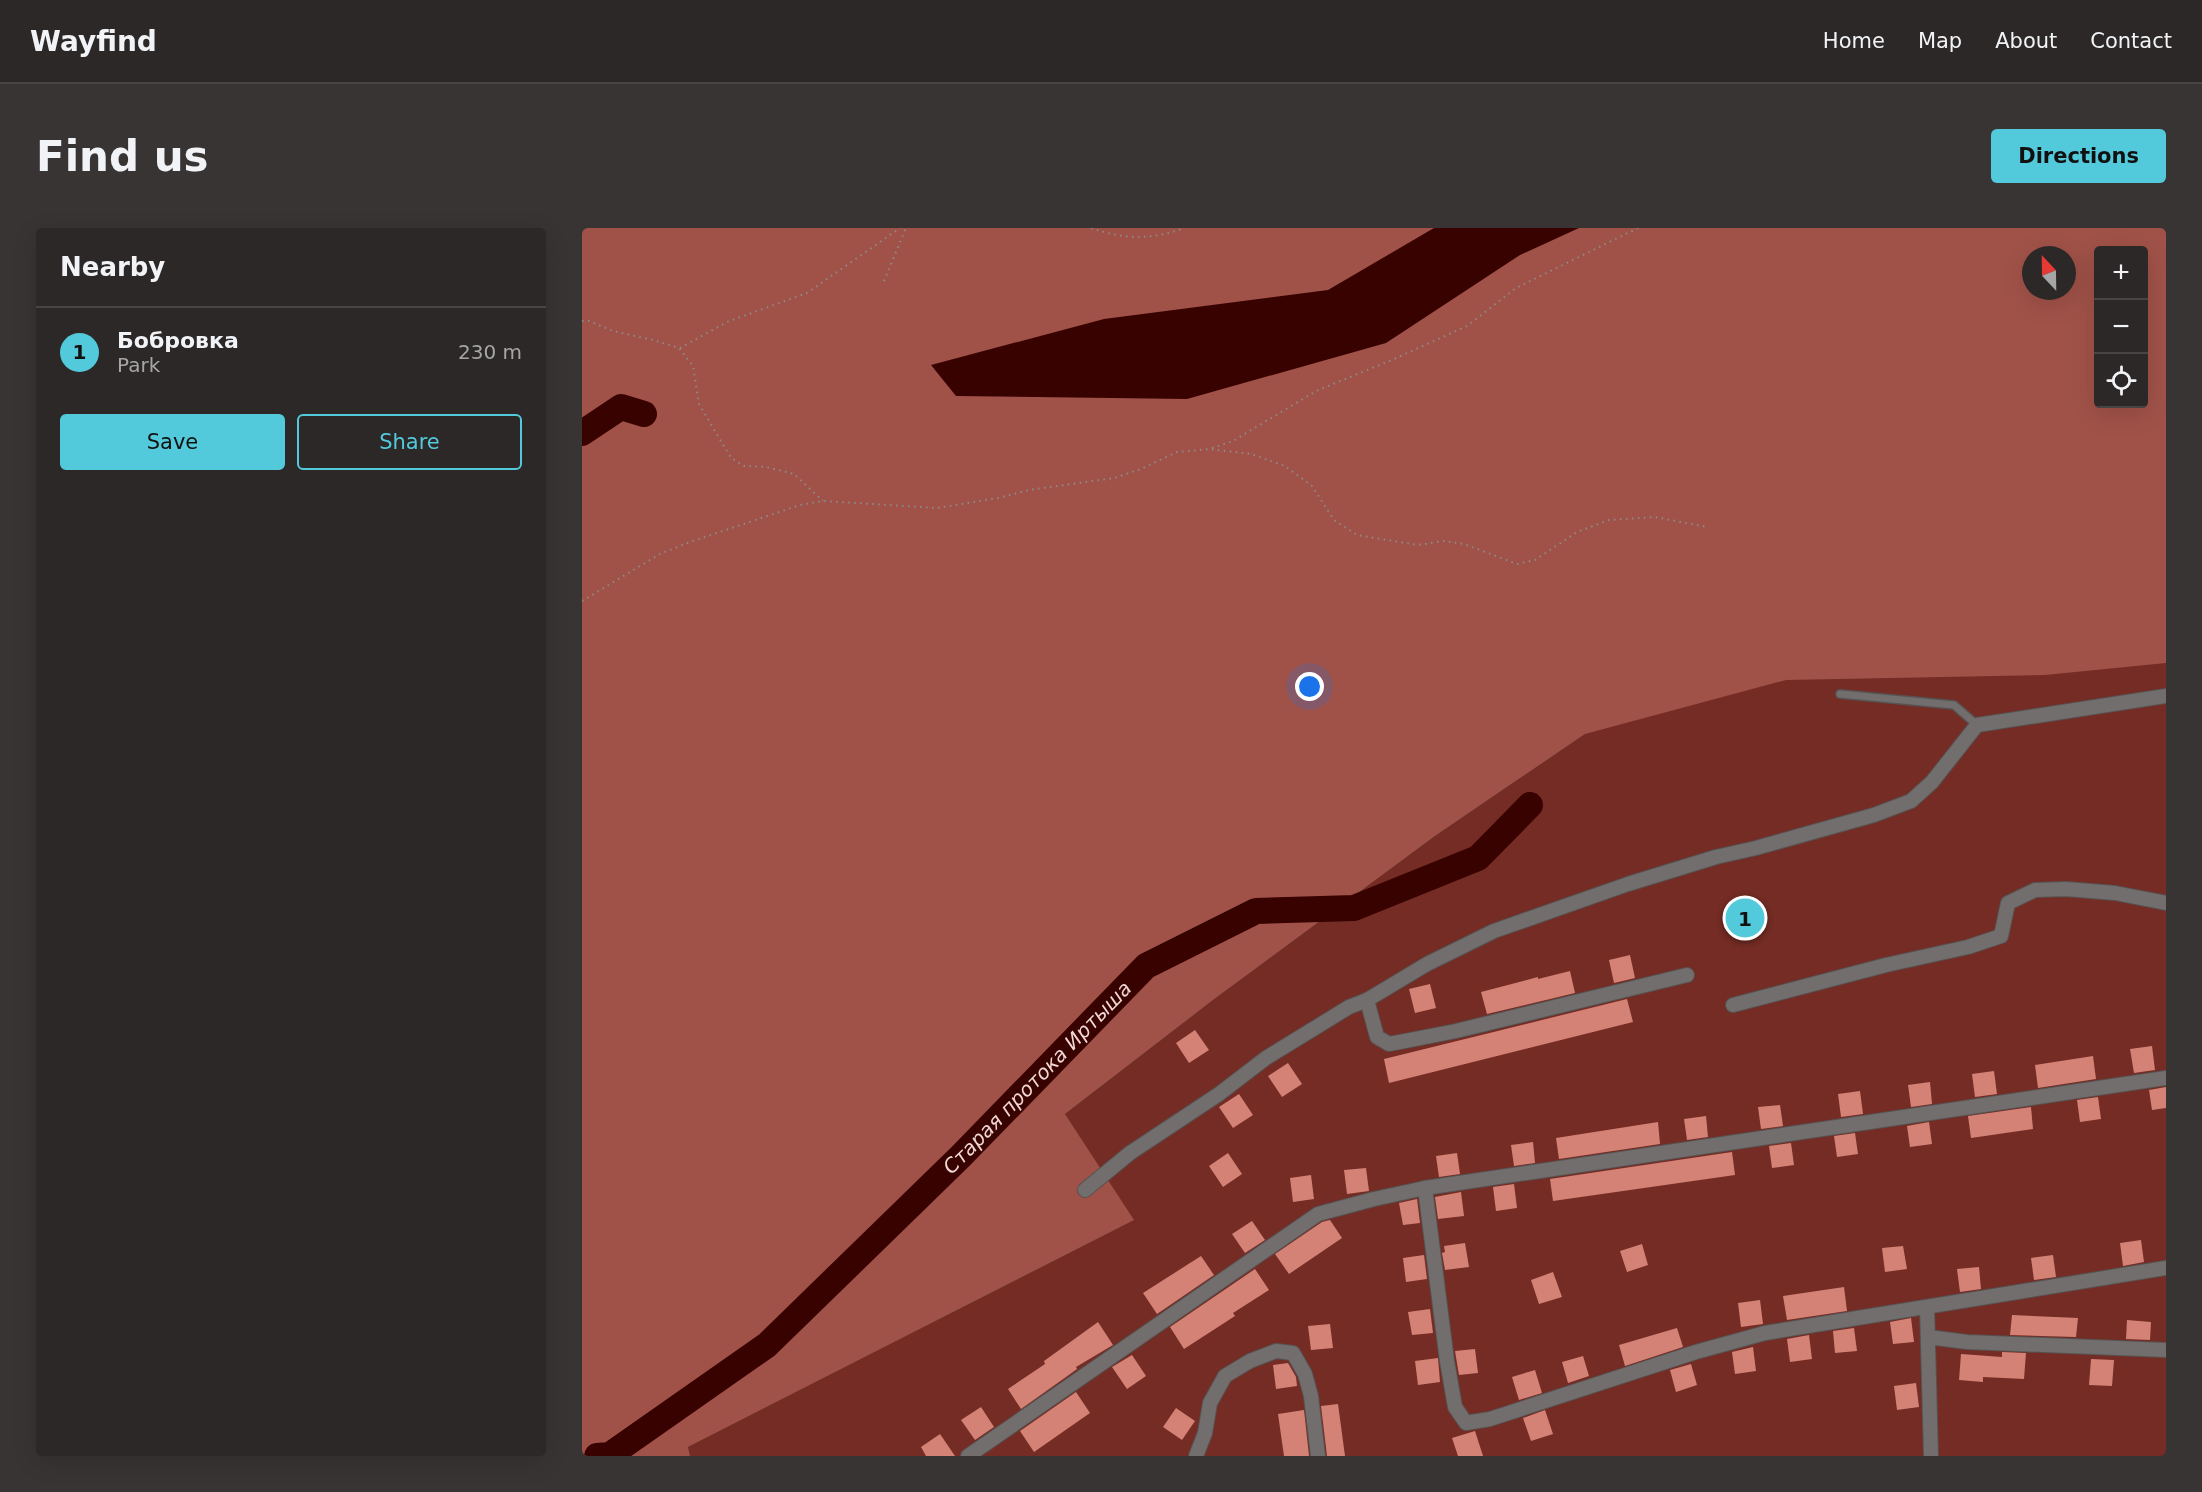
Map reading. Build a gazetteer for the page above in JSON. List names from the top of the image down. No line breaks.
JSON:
{"water":["Старая протока Иртыша"],"north":"top","page":{"header":"Wayfind","nav":["Home","Map","About","Contact"],"buttons":["Directions",["Save","Share"]],"title":"Find us","heading":"Nearby","map_buttons":["+","−"],"list":[{"mark":"1","name":"Бобровка","note":"Park","value":"230 m"}],"pins":"1"}}
